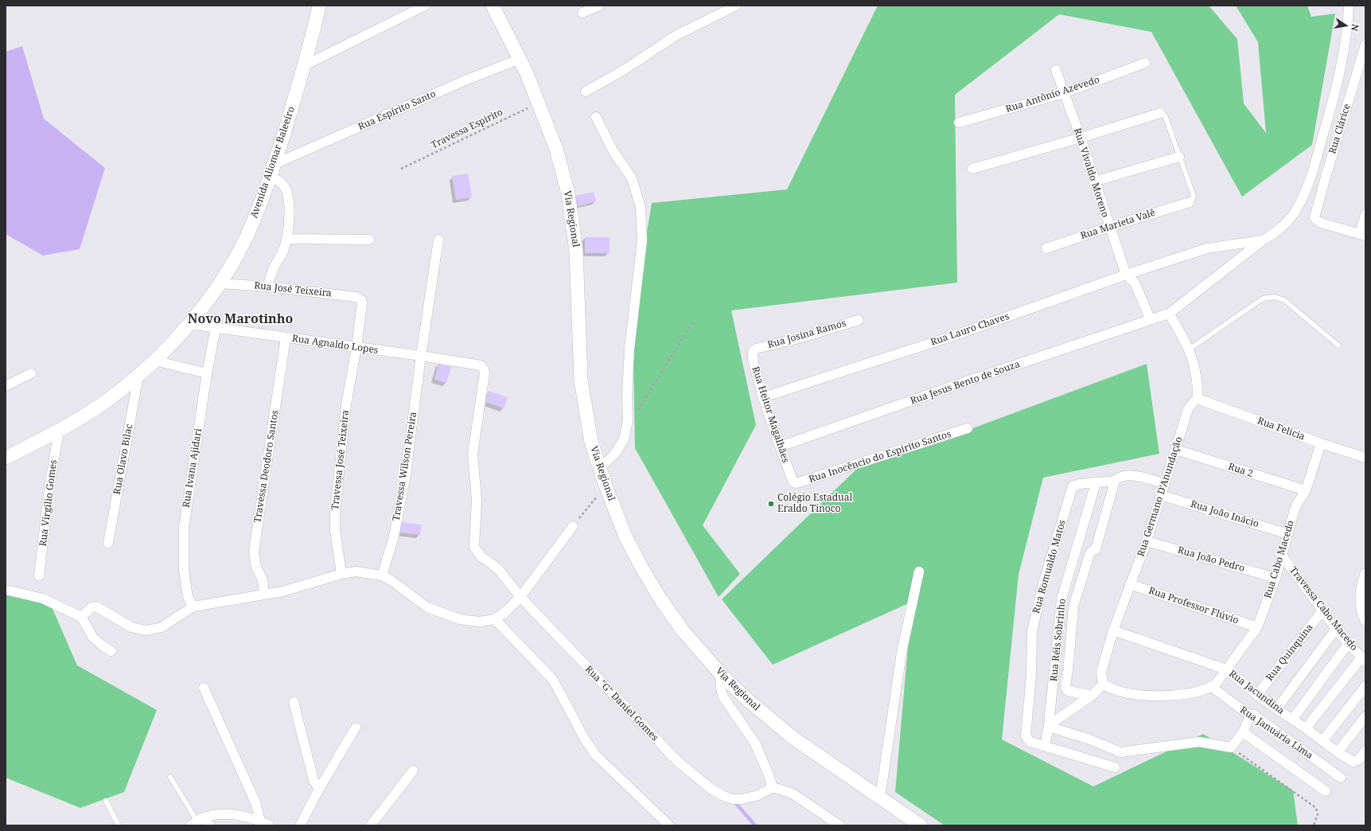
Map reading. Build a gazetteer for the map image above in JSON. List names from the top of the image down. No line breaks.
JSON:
{"streets":{"main road":["Avenida Aliomar Baleeiro","Via Regional"],"street":["Rua Antônio Azevedo","Rua Espírito Santo","Rua Clárice","Rua Vivaldo Moreno","Rua Marieta Valê","Rua José Teixeira","Rua Lauro Chaves","Rua Josina Ramos","Rua Agnaldo Lopes","Rua Jesus Bento de Souza","Rua Heitor Magalhães","Rua Felicia","Rua Inocêncio do Espírito Santos","Rua Olavo Bilac","Travessa José Teixeira","Travessa Deodoro Santos","Travessa Wilson Pereira","Rua Ivana Ajidari","Rua 2","Rua Germano D'Anundação","Rua Virgilio Gomes","Rua João Inácio","Rua João Pedro","Rua Cabo Macedo","Rua Romualdo Matos","Rua Professor Flúvio","Travessa Cabo Macedo","Rua Réis Sobrinho","Rua Quinquina","Rua Jacundina","Rua \"G\" Daniel Gomes","Rua Januária Lima"],"path":["Travessa Espirito"]},"crossings":[["Rua Antônio Azevedo","Rua Vivaldo Moreno"],["Rua Espírito Santo","Avenida Aliomar Baleeiro"],["Rua Espírito Santo","Via Regional"],["Travessa Espirito","Via Regional"],["Avenida Aliomar Baleeiro","Rua José Teixeira"],["Avenida Aliomar Baleeiro","Rua Agnaldo Lopes"],["Avenida Aliomar Baleeiro","Rua Olavo Bilac"],["Avenida Aliomar Baleeiro","Rua Virgilio Gomes"],["Rua Vivaldo Moreno","Rua Marieta Valê"],["Rua Vivaldo Moreno","Rua Lauro Chaves"],["Rua José Teixeira","Travessa José Teixeira"],["Rua Lauro Chaves","Rua Jesus Bento de Souza"],["Rua Lauro Chaves","Rua Heitor Magalhães"],["Rua Josina Ramos","Rua Heitor Magalhães"],["Rua Agnaldo Lopes","Travessa José Teixeira"],["Rua Agnaldo Lopes","Travessa Deodoro Santos"],["Rua Agnaldo Lopes","Travessa Wilson Pereira"],["Rua Agnaldo Lopes","Rua Ivana Ajidari"],["Rua Agnaldo Lopes","Rua \"G\" Daniel Gomes"],["Rua Jesus Bento de Souza","Rua Heitor Magalhães"],["Rua Heitor Magalhães","Rua Inocêncio do Espírito Santos"],["Rua Felicia","Rua Germano D'Anundação"],["Rua Felicia","Rua Cabo Macedo"],["Rua 2","Rua Germano D'Anundação"],["Rua 2","Rua Cabo Macedo"],["Rua Germano D'Anundação","Rua João Inácio"],["Rua Germano D'Anundação","Rua João Pedro"],["Rua Germano D'Anundação","Rua Romualdo Matos"],["Rua Germano D'Anundação","Rua Professor Flúvio"],["Rua Germano D'Anundação","Rua Jacundina"],["Rua João Inácio","Rua Cabo Macedo"],["Rua João Pedro","Rua Cabo Macedo"],["Rua Cabo Macedo","Rua Professor Flúvio"],["Rua Cabo Macedo","Travessa Cabo Macedo"],["Rua Cabo Macedo","Rua Jacundina"],["Rua Cabo Macedo","Rua Januária Lima"],["Rua Romualdo Matos","Rua Réis Sobrinho"],["Travessa Cabo Macedo","Rua Quinquina"],["Rua Quinquina","Rua Jacundina"]],"districts":["Novo Marotinho"],"places":["Colégio Estadual Eraldo Tinoco"],"north":"right"}
